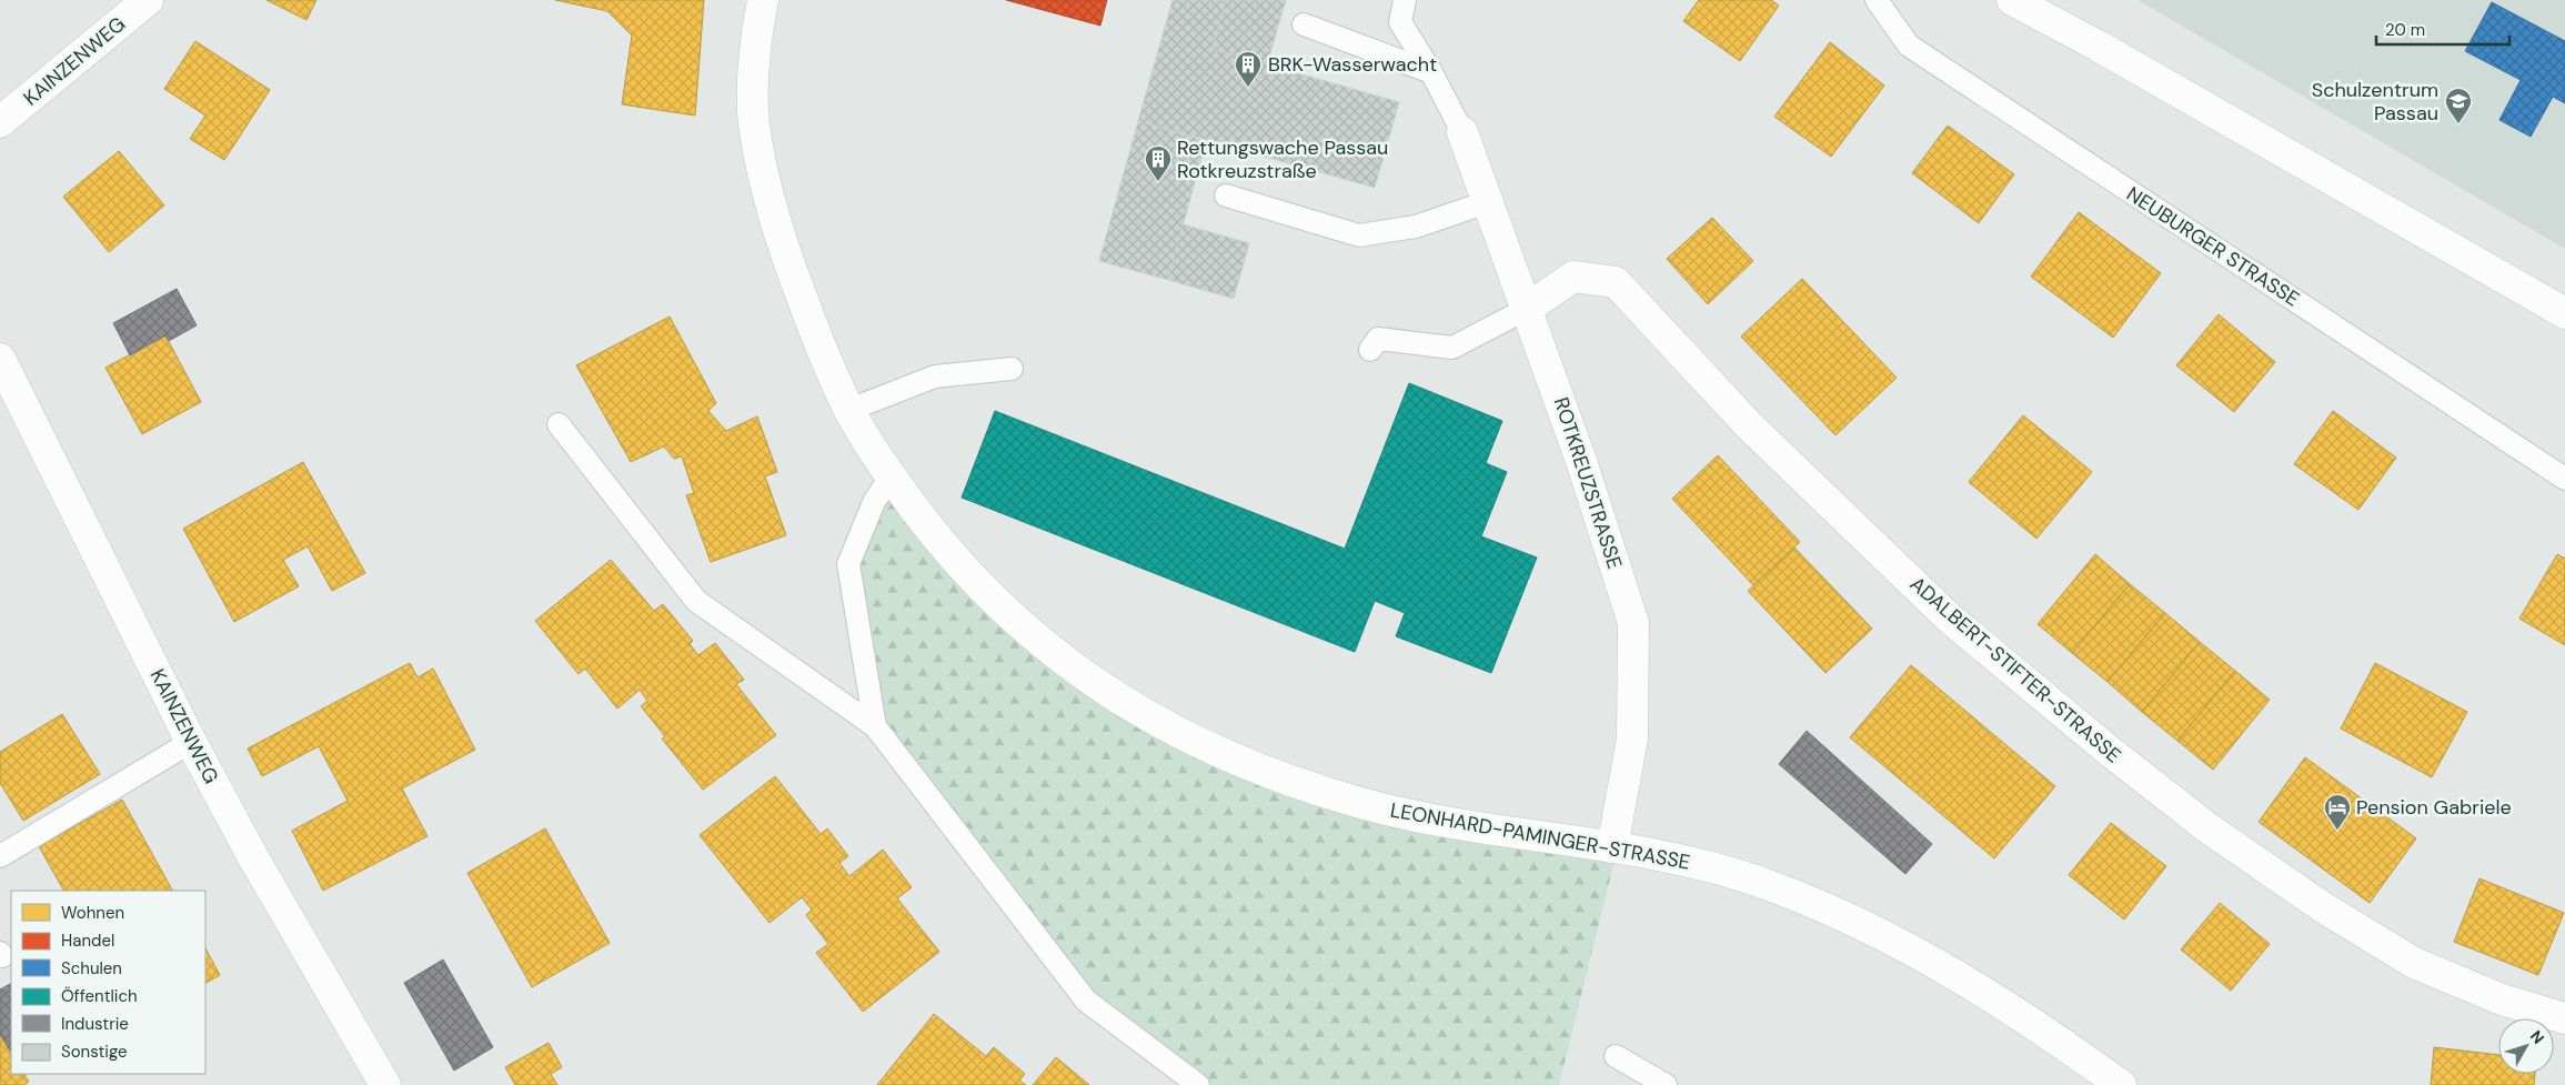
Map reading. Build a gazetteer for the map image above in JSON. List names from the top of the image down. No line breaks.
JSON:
{"streets":{"street":["KAINZENWEG","ROTKREUZSTRASSE","ADALBERT-STIFTER-STRASSE","LEONHARD-PAMINGER-STRASSE"],"lane":["NEUBURGER STRASSE"]},"crossings":[["ROTKREUZSTRASSE","ADALBERT-STIFTER-STRASSE"],["ROTKREUZSTRASSE","LEONHARD-PAMINGER-STRASSE"]],"places":{"building":["BRK-Wasserwacht","Rettungswache Passau Rotkreuzstraße"],"school or university":["Schulzentrum Passau"],"hotel":["Pension Gabriele"]},"legend":["Wohnen","Handel","Schulen","Öffentlich","Industrie","Sonstige"],"scale_bar":"20 m","north":"top right"}
